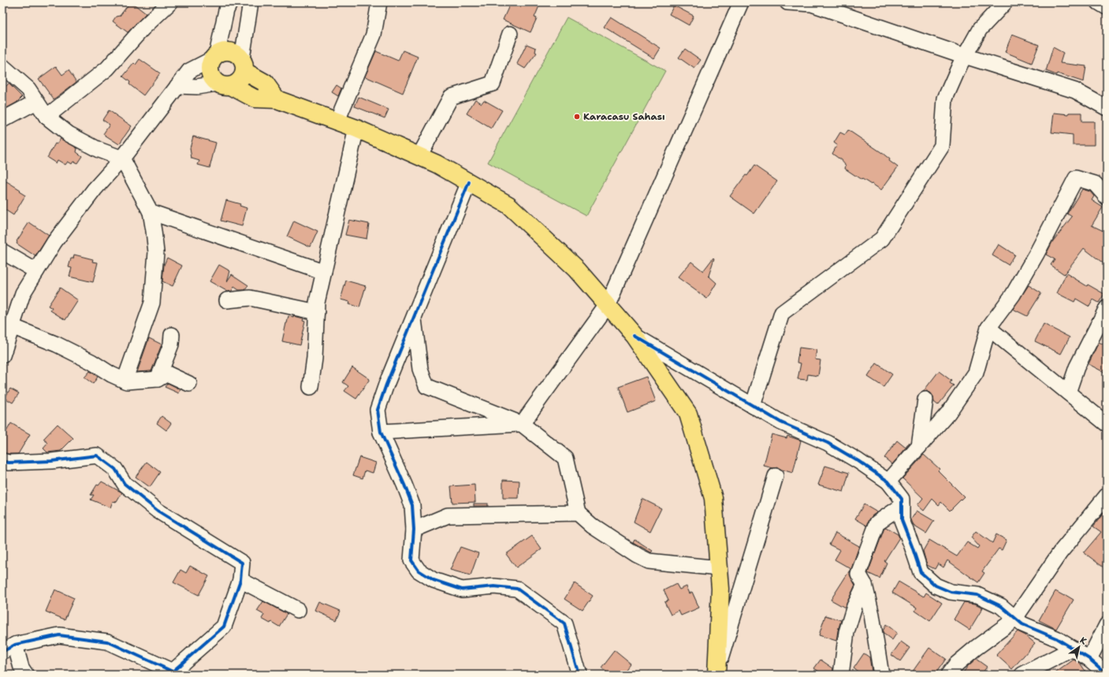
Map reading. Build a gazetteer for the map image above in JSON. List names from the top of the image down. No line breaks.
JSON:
{"places":["Karacasu Sahası"],"north":"top right"}
